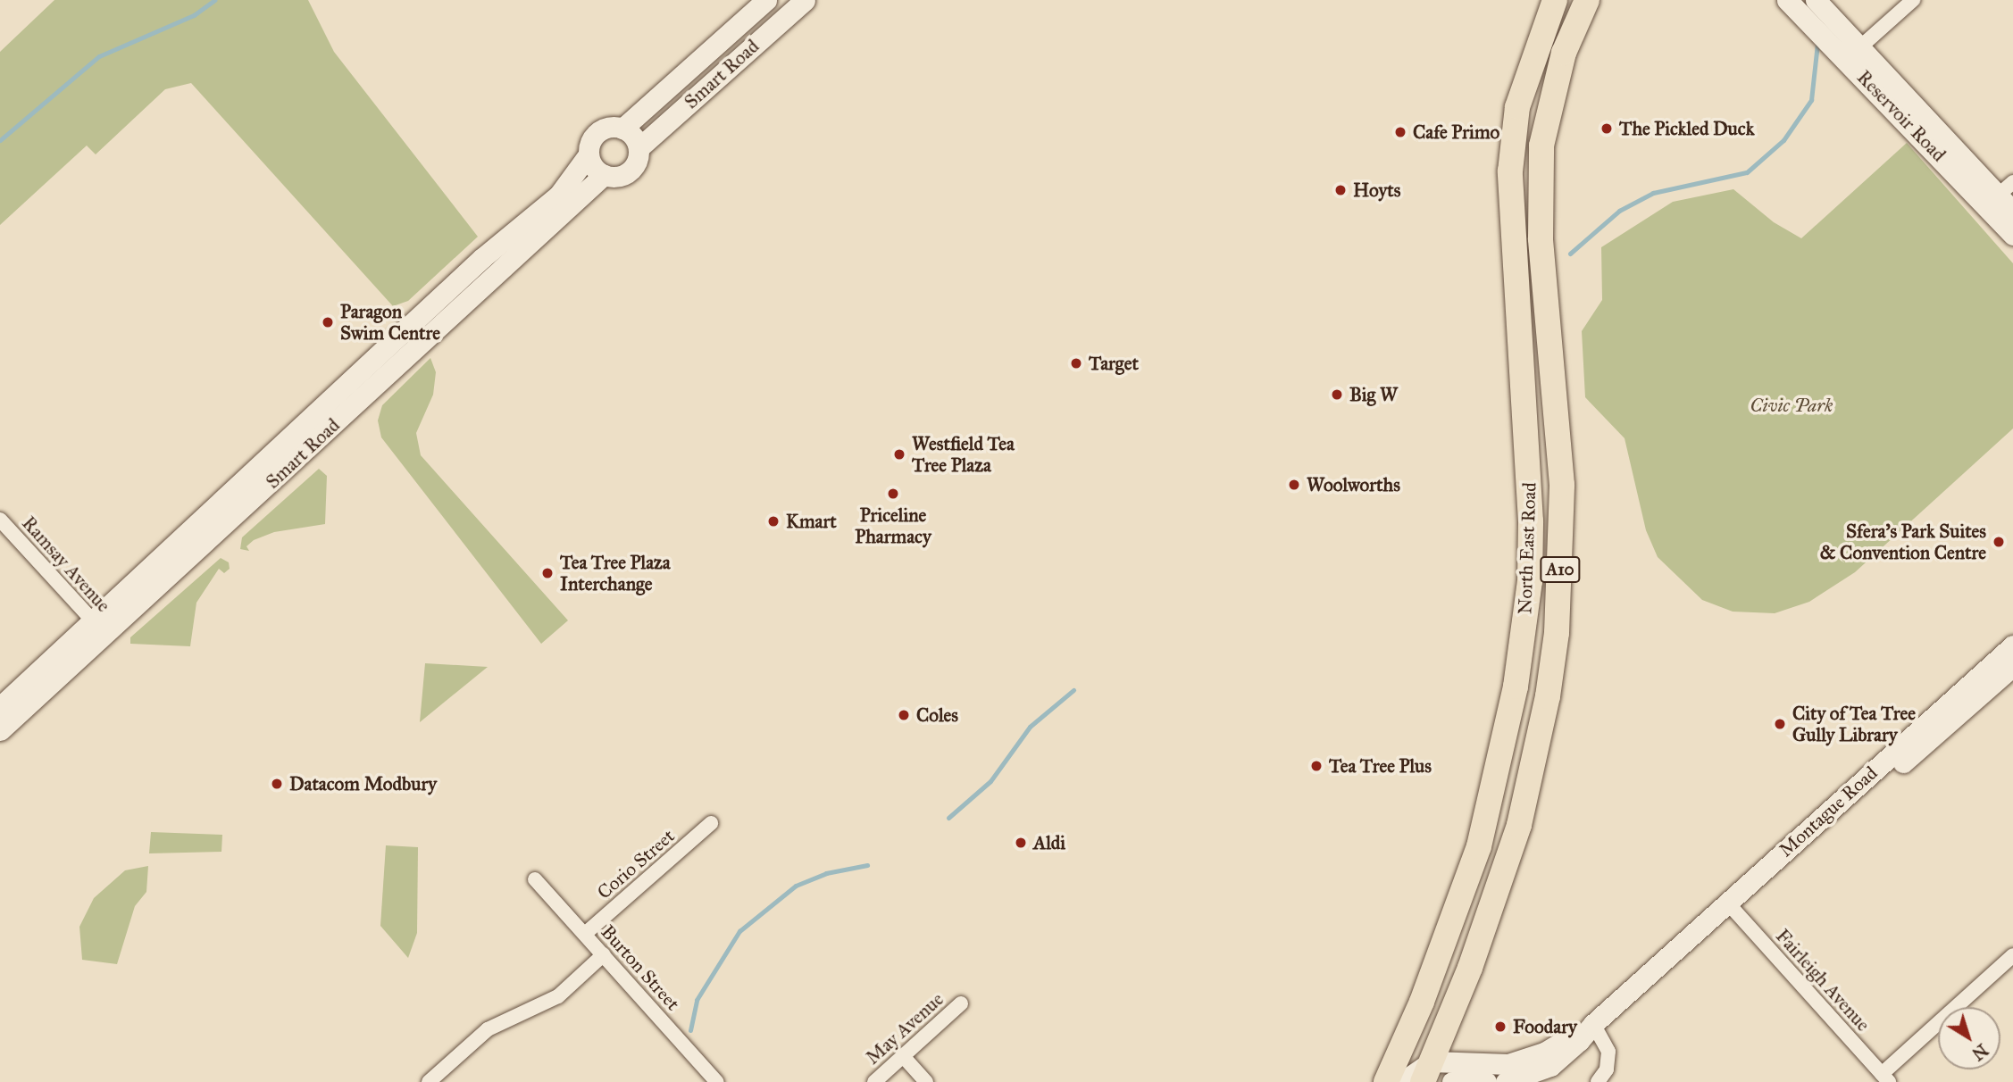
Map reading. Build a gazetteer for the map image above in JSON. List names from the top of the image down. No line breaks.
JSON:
{"streets":{"highway":["North East Road","A10"],"main road":["Smart Road","Reservoir Road","Montague Road"],"street":["Ramsay Avenue","Corio Street","Burton Street","Fairleigh Avenue","May Avenue"]},"crossings":[["Smart Road","Ramsay Avenue"],["North East Road","Montague Road"],["Montague Road","Fairleigh Avenue"],["Corio Street","Burton Street"]],"parks":["Civic Park"],"places":["The Pickled Duck","Cafe Primo","Hoyts","Paragon Swim Centre","Target","Big W","Westfield Tea Tree Plaza","Woolworths","Priceline Pharmacy","Kmart","Sfera's Park Suites & Convention Centre","Tea Tree Plaza Interchange","Coles","City of Tea Tree Gully Library","Tea Tree Plus","Datacom Modbury","Aldi","Foodary"],"north":"bottom right"}
